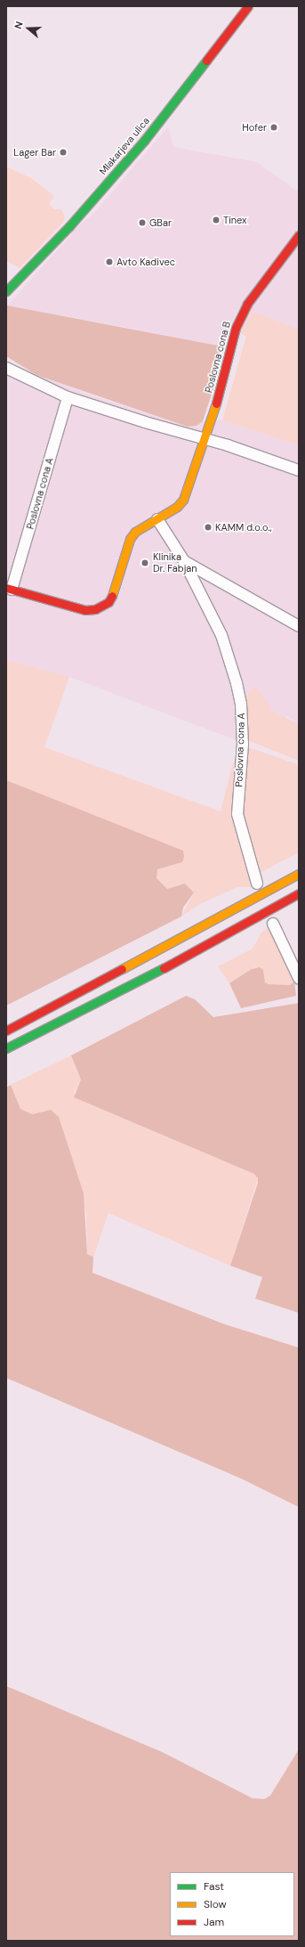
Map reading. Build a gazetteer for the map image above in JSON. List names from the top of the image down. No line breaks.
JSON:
{"streets":{"main road":["Mlakarjeva ulica","Poslovna cona B","Poslovna cona A"]},"crossings":[["Poslovna cona B","Poslovna cona A"]],"places":["Hofer","Lager Bar","Tinex","GBar","Avto Kadivec","KAMM d.o.o.,","Klinika Dr. Fabjan"],"legend":["Fast","Slow","Jam"],"north":"left"}
